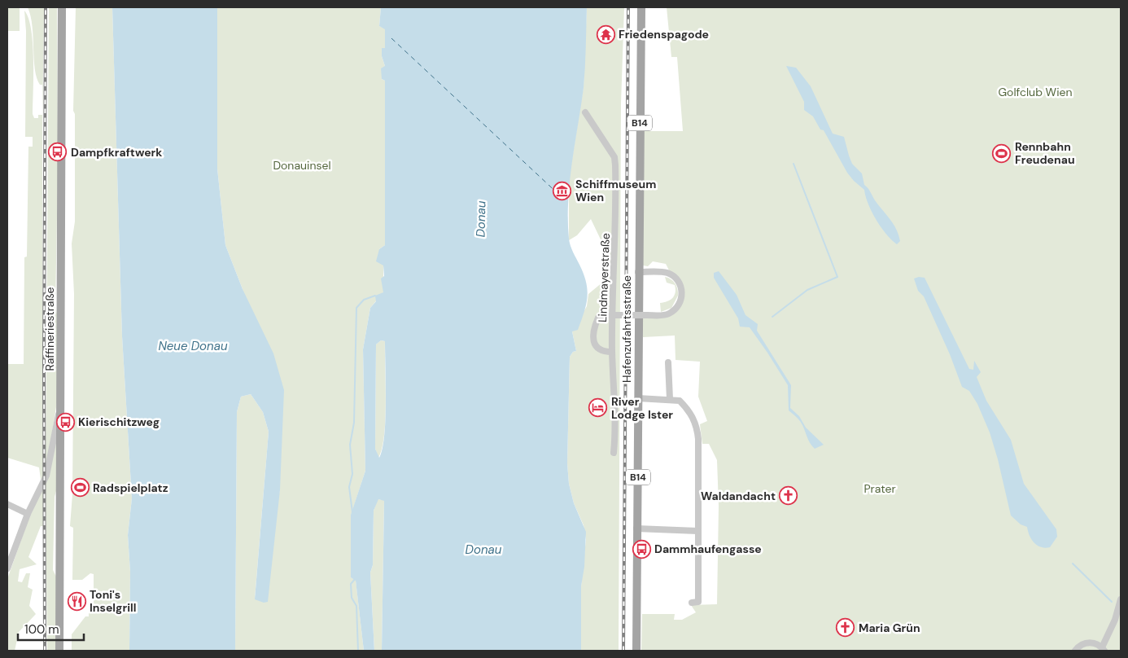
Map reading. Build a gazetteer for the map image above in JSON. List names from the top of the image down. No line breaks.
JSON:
{"streets":{"main road":["B14","Raffineriestraße","Hafenzufahrtsstraße"],"street":["Lindmayerstraße"]},"water":["Donau","Neue Donau"],"parks":["Golfclub Wien","Donauinsel","Prater"],"places":{"temple":["Friedenspagode"],"bus stop":["Dampfkraftwerk","Kierischitzweg","Dammhaufengasse"],"sports":["Rennbahn Freudenau","Radspielplatz"],"museum":["Schiffmuseum Wien"],"hotel":["River Lodge Ister"],"church":["Waldandacht","Maria Grün"],"restaurant":["Toni's Inselgrill"]},"scale_bar":"100 m"}
